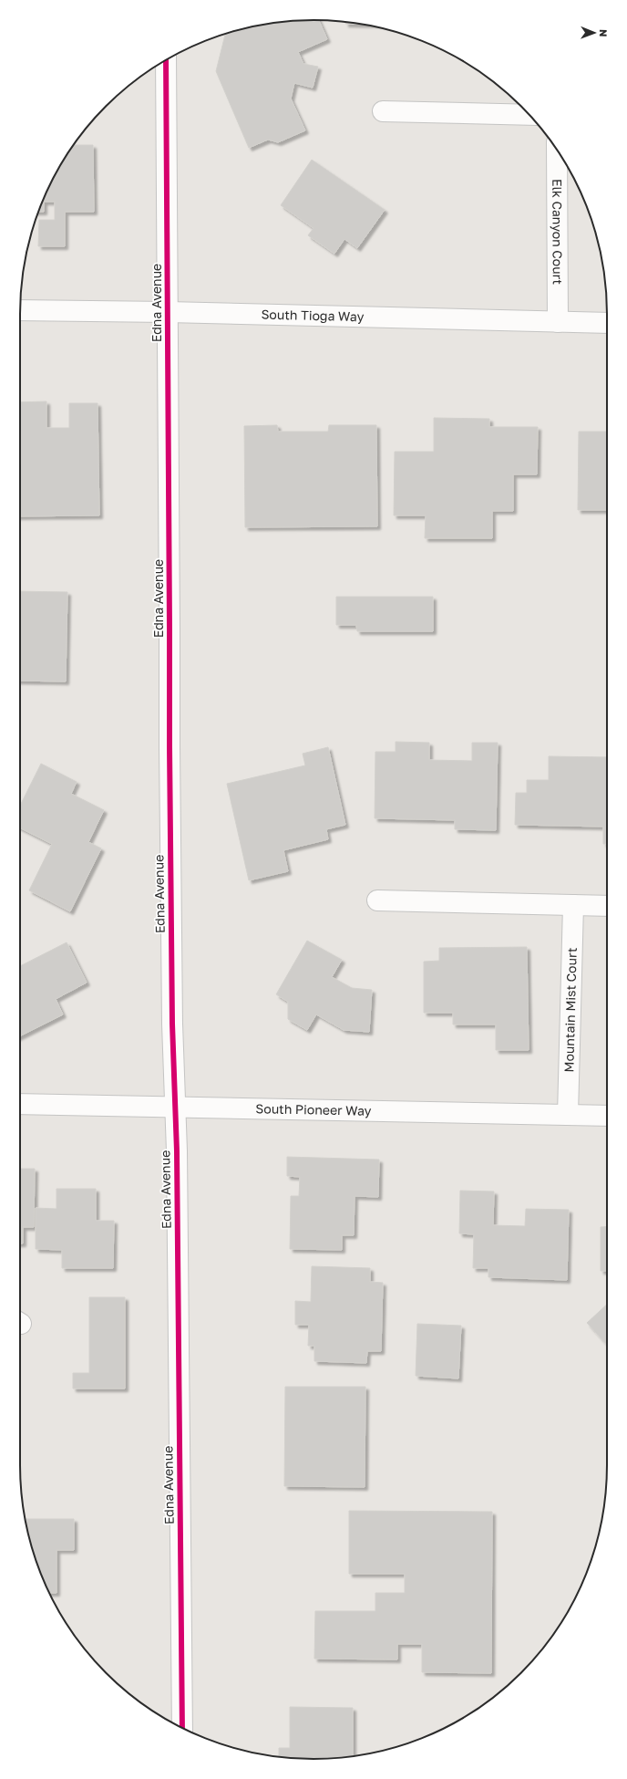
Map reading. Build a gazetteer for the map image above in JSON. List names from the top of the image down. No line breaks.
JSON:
{"streets":{"street":["Elk Canyon Court","Edna Avenue","South Tioga Way","Mountain Mist Court","South Pioneer Way"]},"crossings":[["Elk Canyon Court","South Tioga Way"],["Edna Avenue","South Tioga Way"],["Edna Avenue","South Pioneer Way"],["Mountain Mist Court","South Pioneer Way"]],"north":"right"}
